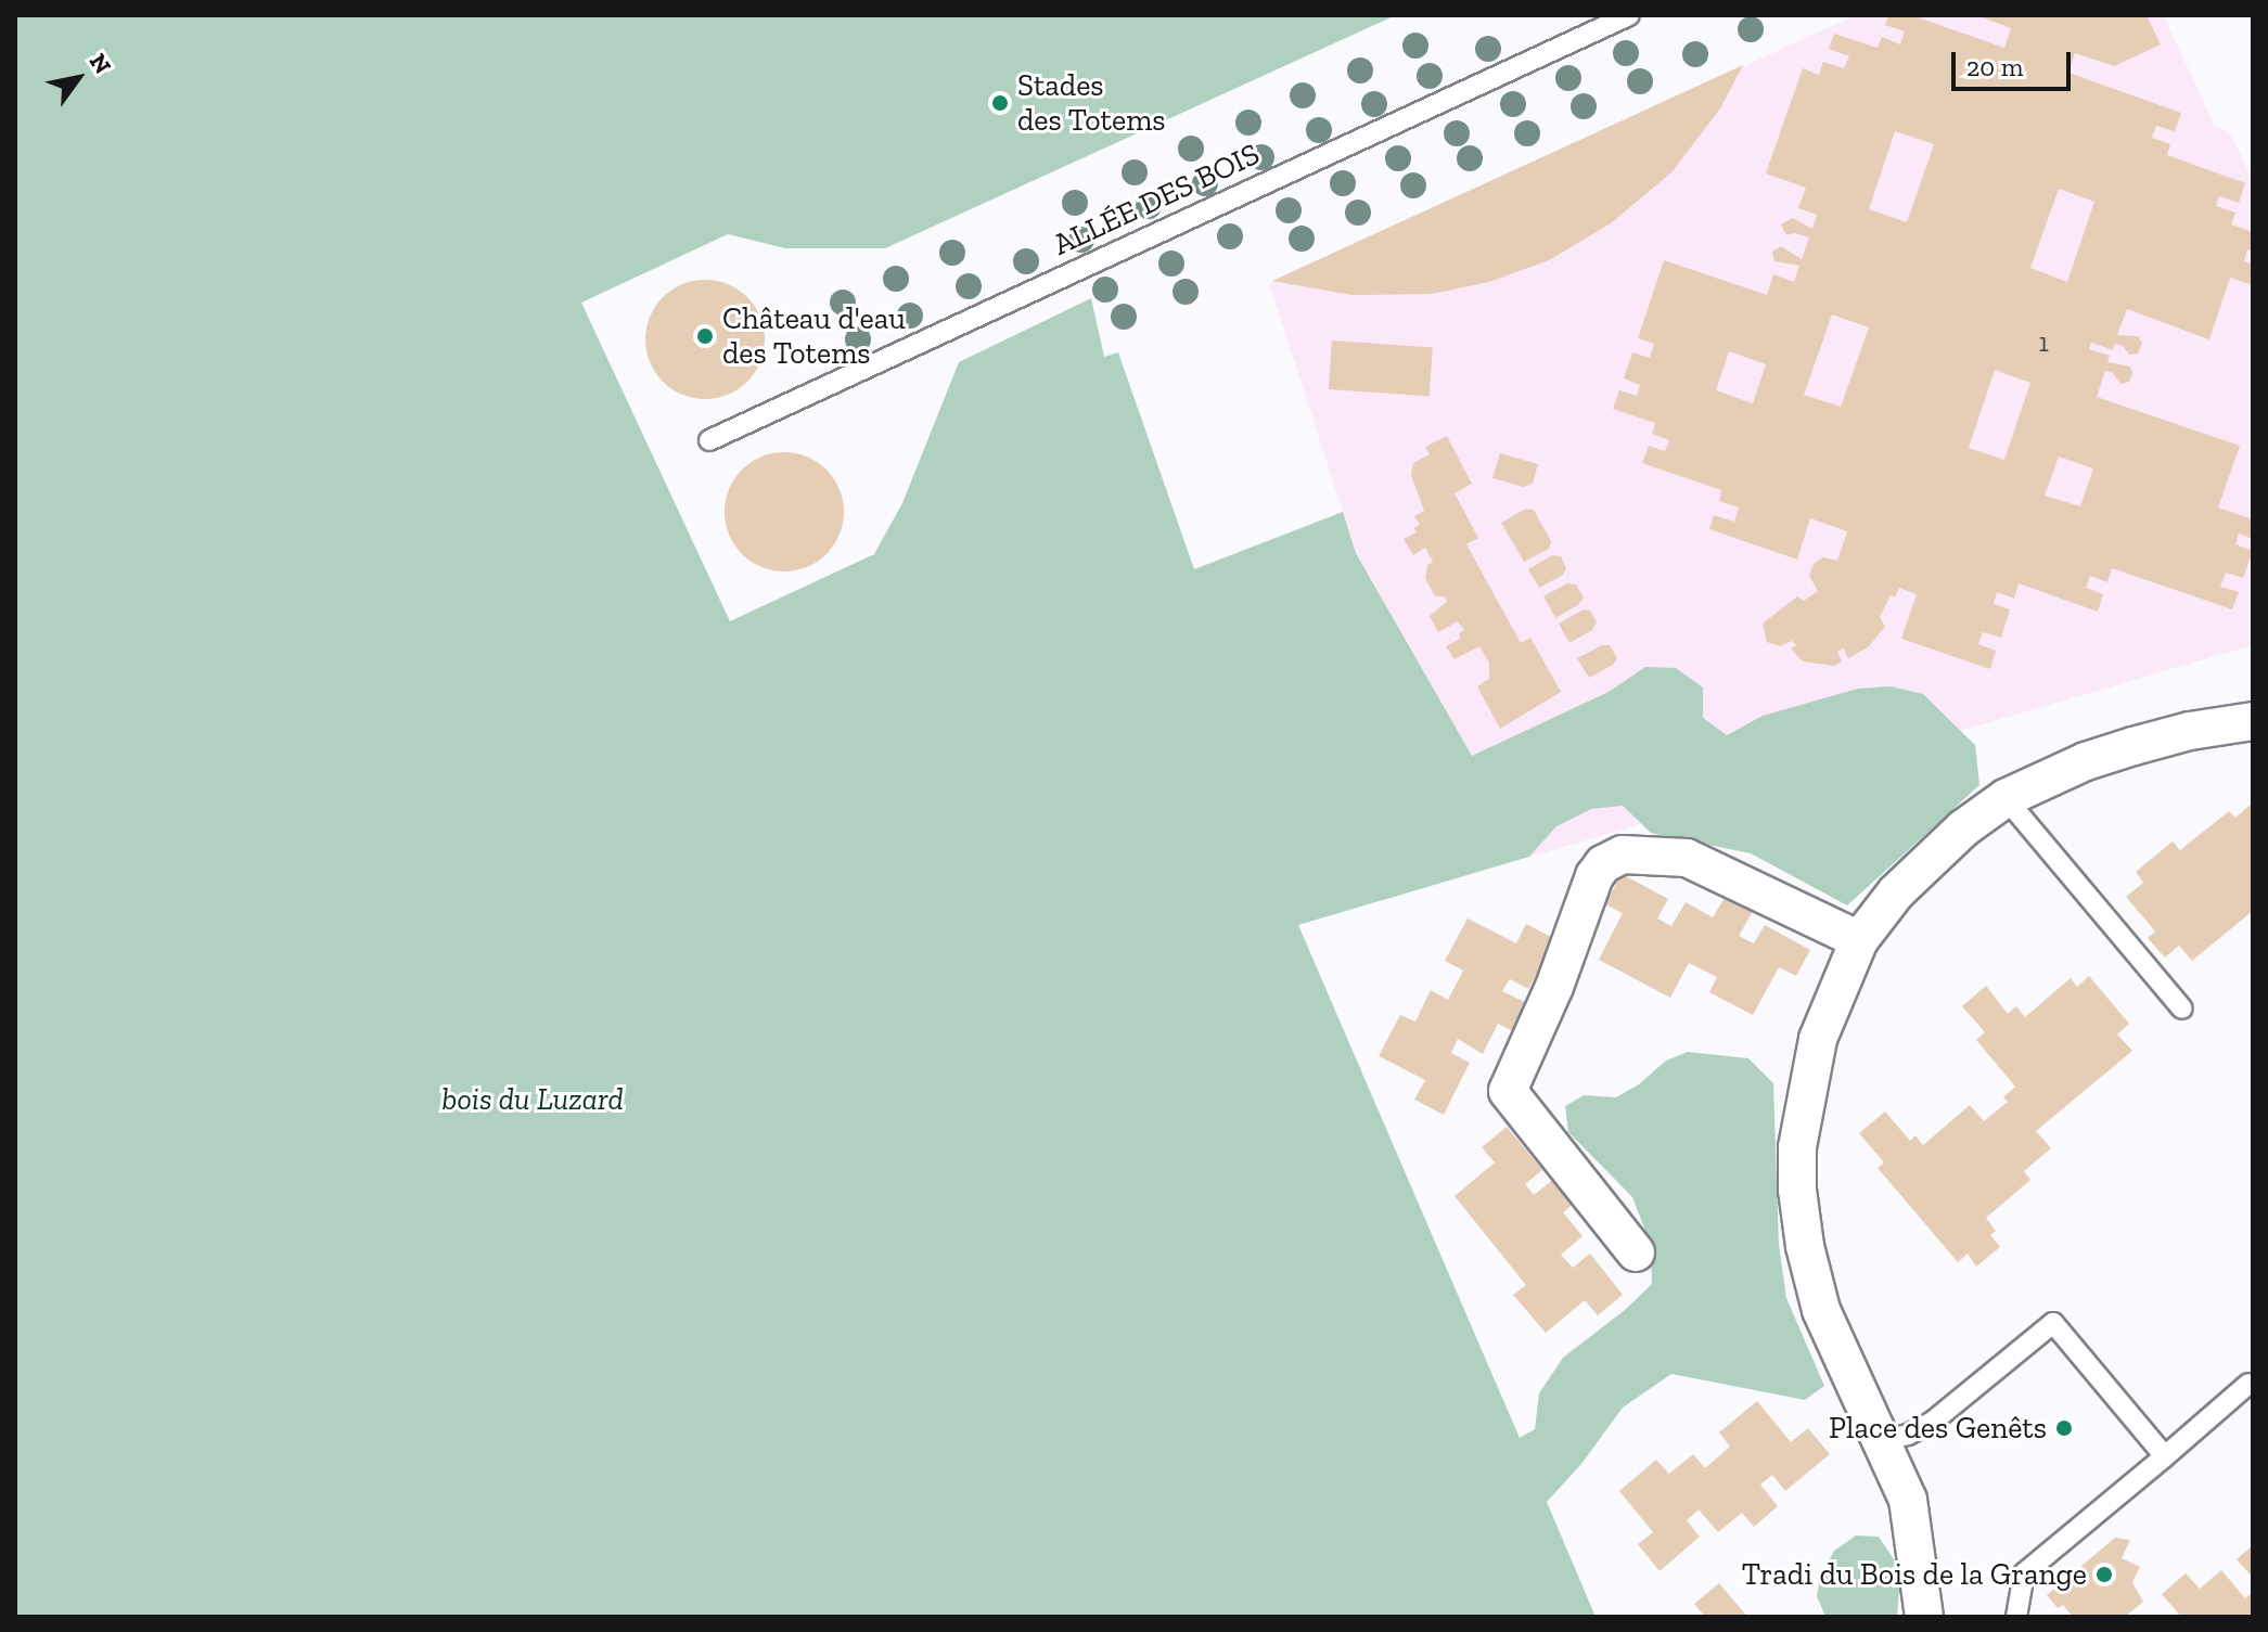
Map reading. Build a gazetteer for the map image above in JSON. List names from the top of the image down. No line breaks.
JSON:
{"streets":{"lane":["ALLÉE DES BOIS"]},"parks":["bois du Luzard"],"places":["Stades des Totems","Château d'eau des Totems","Place des Genêts","Tradi du Bois de la Grange"],"house_numbers":["1"],"scale_bar":"20 m","north":"top right"}
